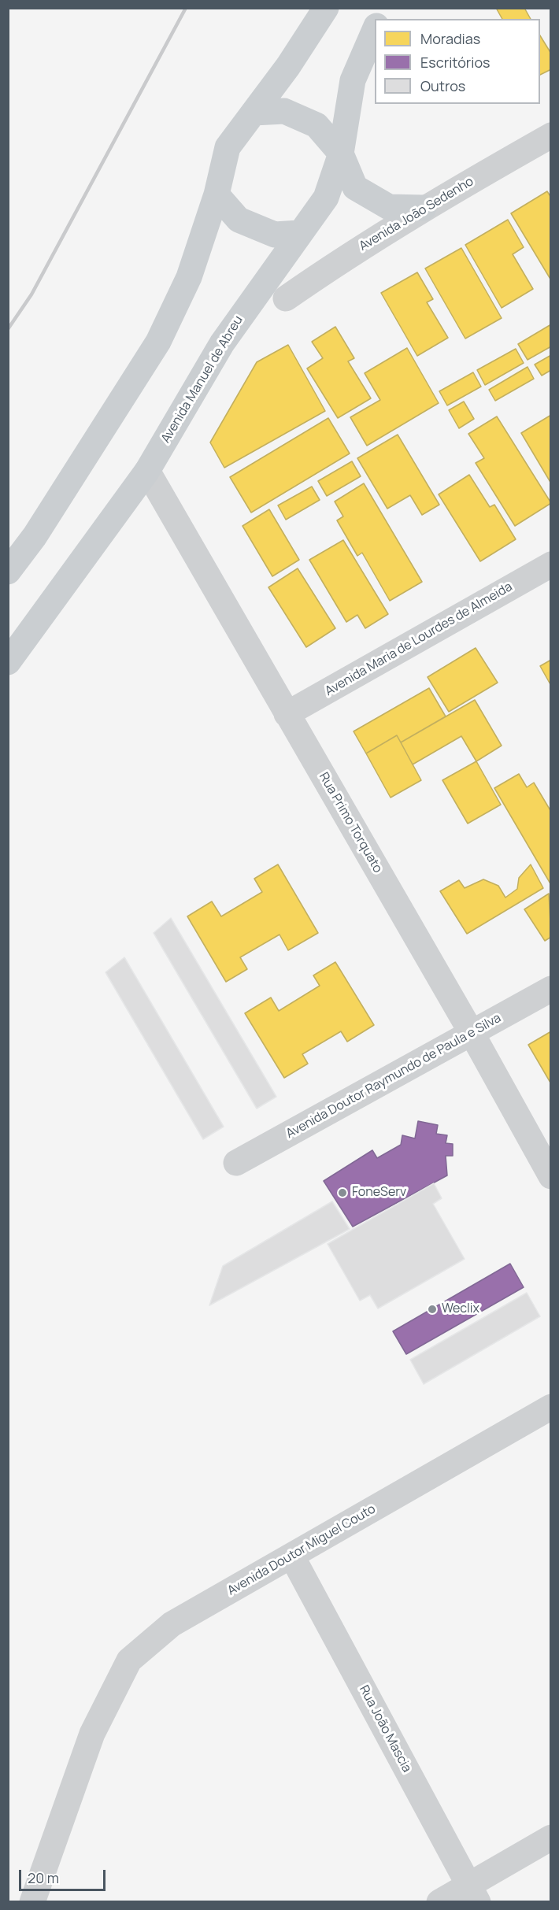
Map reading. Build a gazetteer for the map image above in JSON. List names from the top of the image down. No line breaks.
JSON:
{"streets":{"main road":["Avenida Manuel de Abreu"],"street":["Avenida João Sedenho","Avenida Maria de Lourdes de Almeida","Rua Primo Torquato","Avenida Doutor Raymundo de Paula e Silva","Avenida Doutor Miguel Couto","Rua João Mascia"]},"crossings":[["Avenida Manuel de Abreu","Rua Primo Torquato"],["Avenida Maria de Lourdes de Almeida","Rua Primo Torquato"],["Rua Primo Torquato","Avenida Doutor Raymundo de Paula e Silva"],["Avenida Doutor Miguel Couto","Rua João Mascia"]],"places":["FoneServ","Weclix"],"legend":["Moradias","Escritórios","Outros"],"scale_bar":"20 m"}
